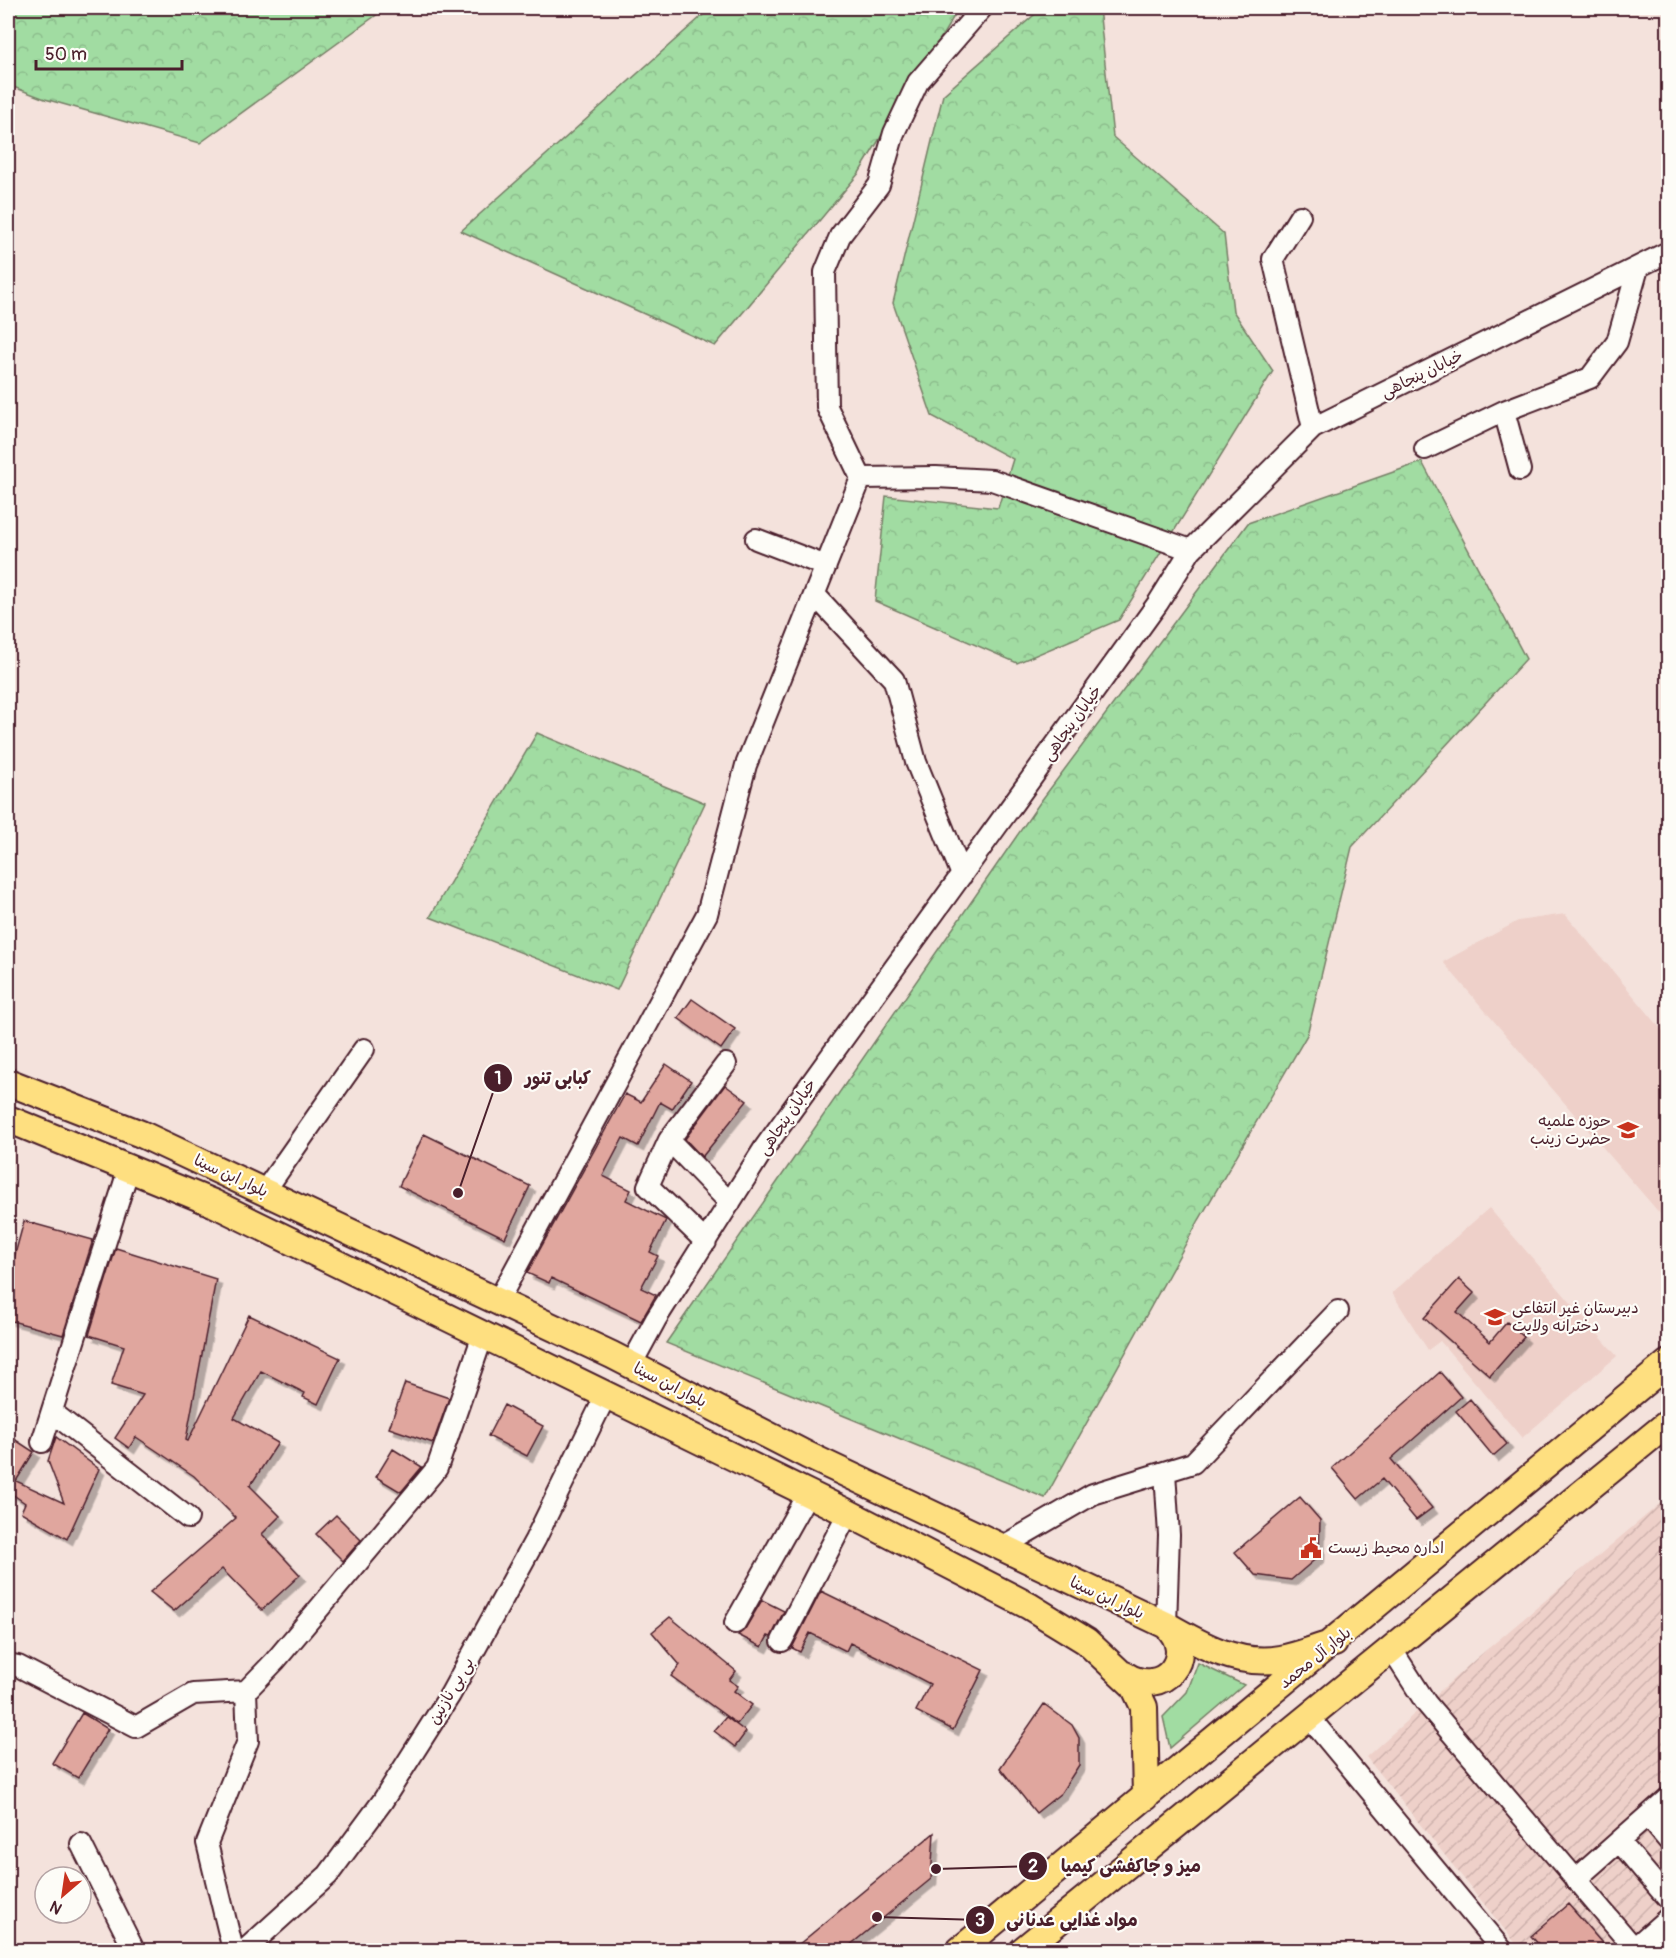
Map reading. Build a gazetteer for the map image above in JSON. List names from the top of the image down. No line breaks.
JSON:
{"streets":{"main road":["بلوار ابن سینا","بلوار آل محمد"],"street":["خیابان پنجاهی","بی بی نازنین"]},"crossings":[["خیابان پنجاهی","بلوار ابن سینا"],["بلوار ابن سینا","بلوار آل محمد"],["بلوار ابن سینا","بی بی نازنین"]],"places":{"school or university":["حوزه علمیه حضرت زینب","دبیرستان غیر انتفاعی دخترانه ولایت"],"other":["کبابی تنور","میز و جاکفشی کیمیا","مواد غذایی عدنانی"],"public building":["اداره محیط زیست"]},"scale_bar":"50 m","north":"bottom left"}
